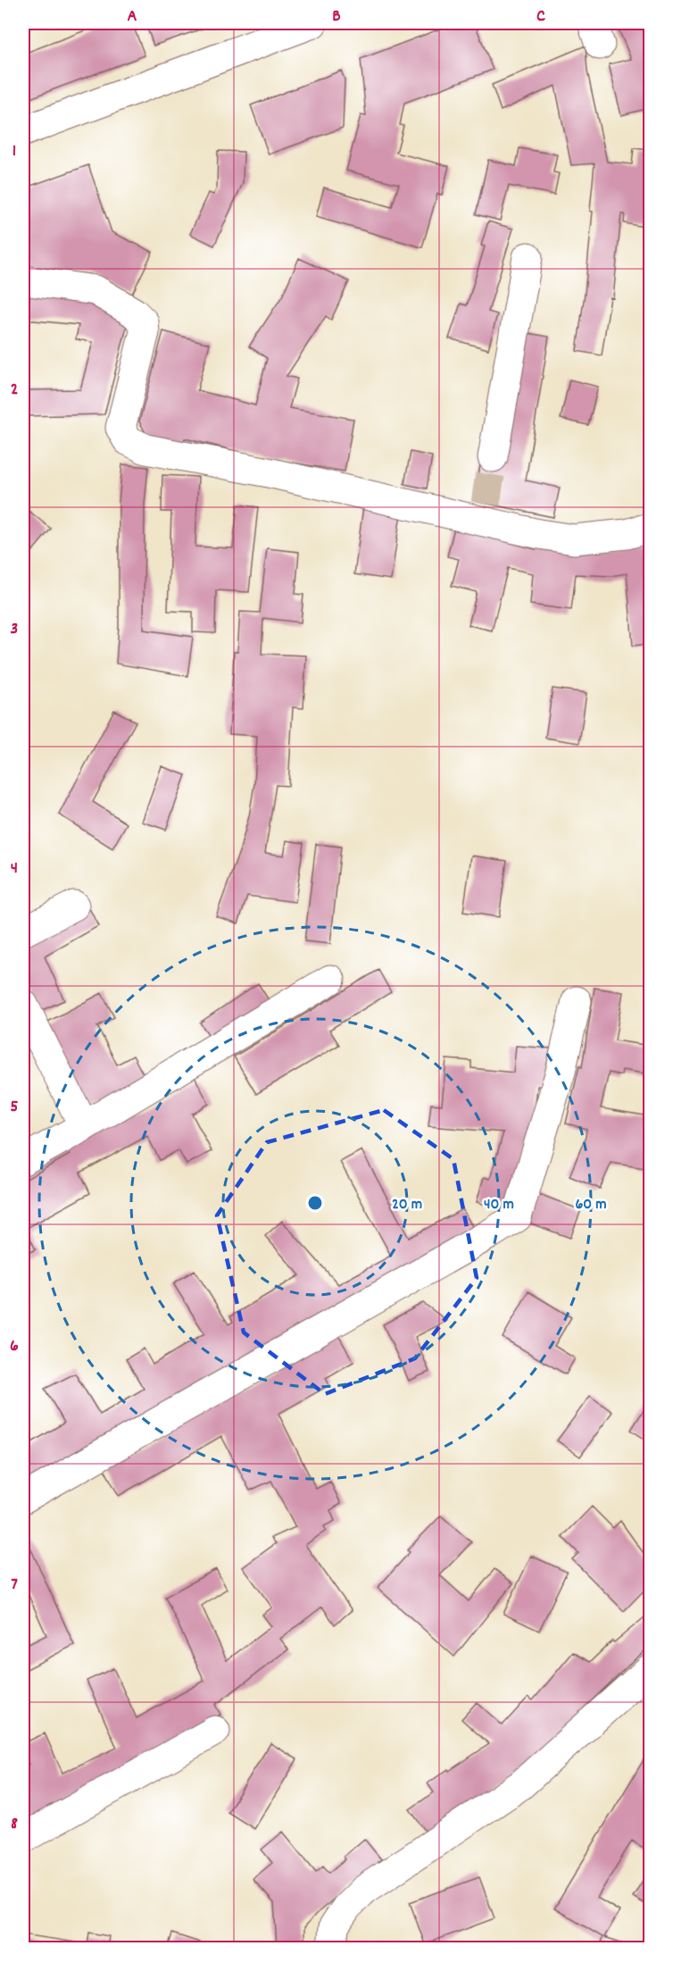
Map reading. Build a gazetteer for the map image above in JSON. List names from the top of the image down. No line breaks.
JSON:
{"grid":{"columns":["A","B","C"],"rows":["1","2","3","4","5","6","7","8"]},"rings":["20 m","40 m","60 m"]}
